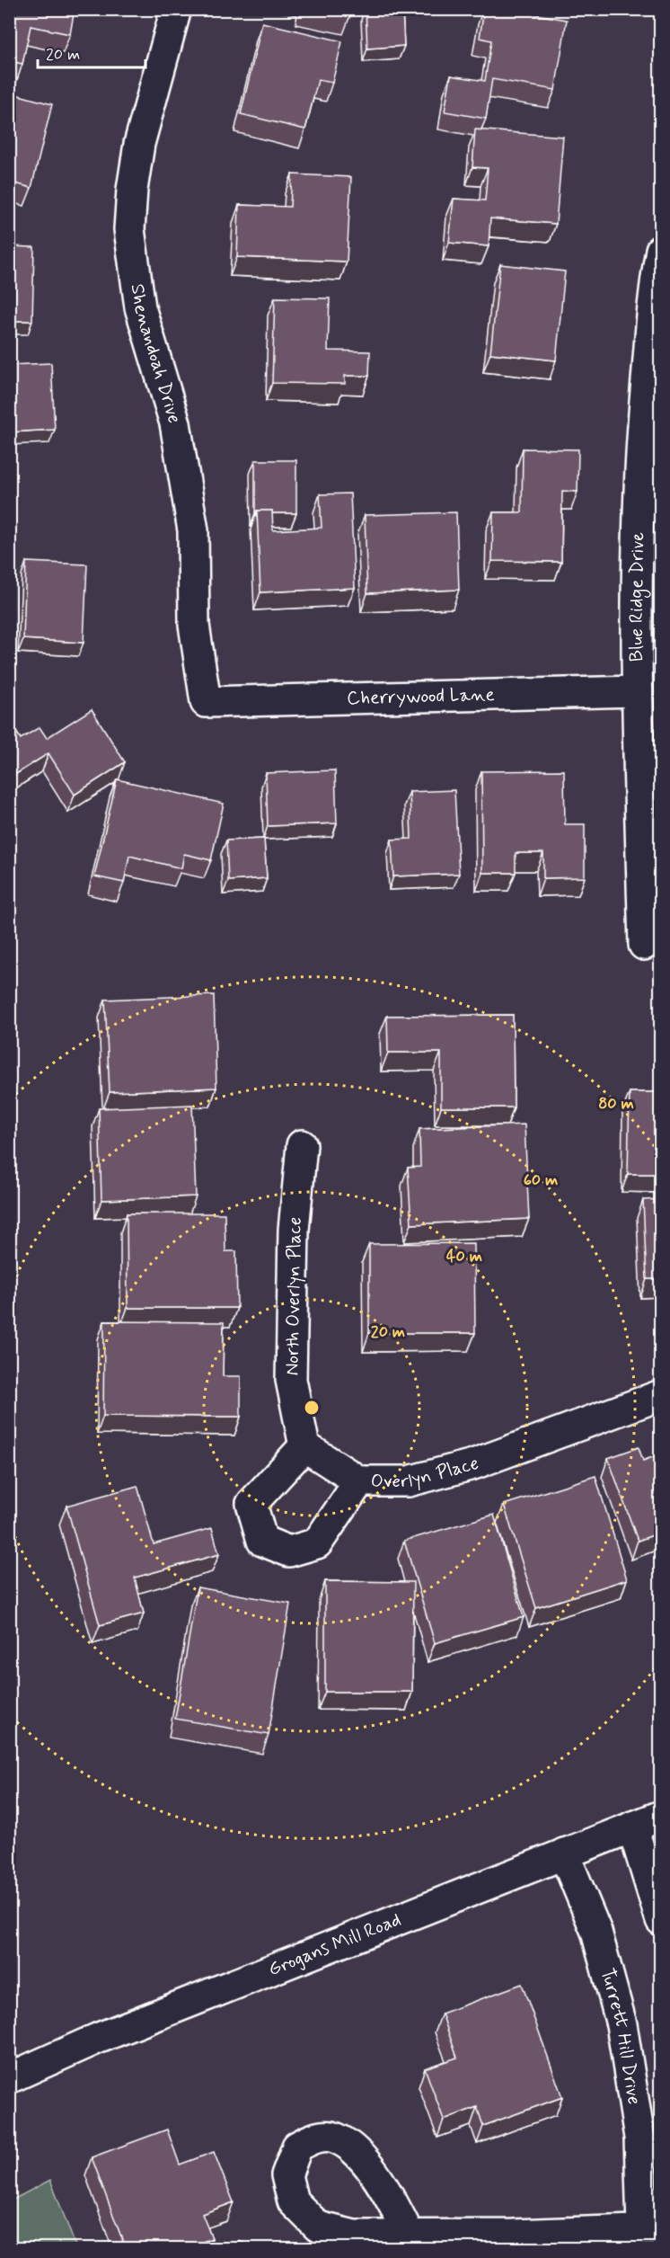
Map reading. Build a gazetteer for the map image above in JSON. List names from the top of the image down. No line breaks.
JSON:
{"streets":{"street":["Shenandoah Drive","Blue Ridge Drive","Cherrywood Lane","North Overlyn Place","Overlyn Place","Grogans Mill Road","Turrett Hill Drive"]},"crossings":[["Shenandoah Drive","Cherrywood Lane"],["Blue Ridge Drive","Cherrywood Lane"],["North Overlyn Place","Overlyn Place"],["Grogans Mill Road","Turrett Hill Drive"]],"scale_bar":"20 m","rings":["80 m","60 m","40 m","20 m"]}
